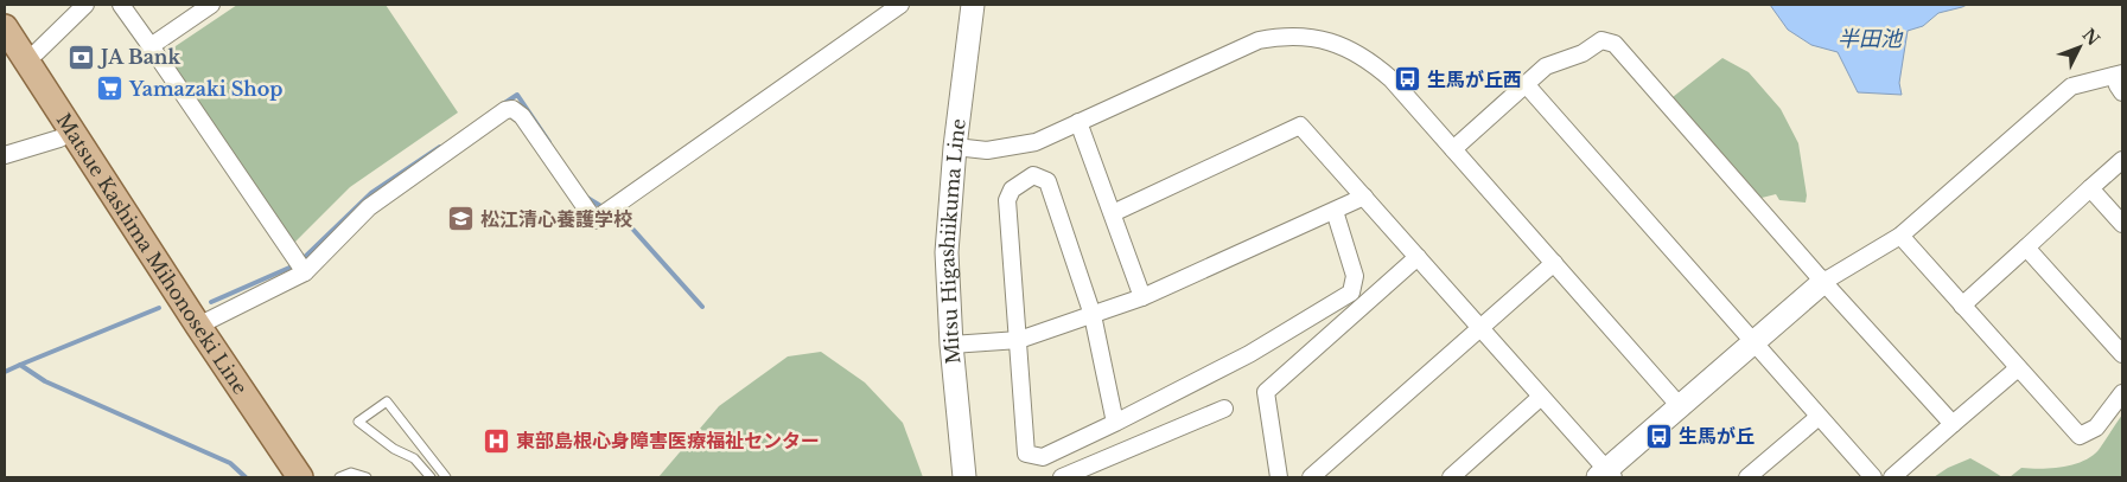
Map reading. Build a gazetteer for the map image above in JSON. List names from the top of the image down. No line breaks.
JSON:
{"streets":{"main road":["Mitsu Higashiikuma Line","Matsue Kashima Mihonoseki Line"]},"water":["半田池"],"places":{"bank":["JA Bank"],"bus stop":["生馬が丘西","生馬が丘"],"supermarket":["Yamazaki Shop"],"school or university":["松江清心養護学校"],"hospital":["東部島根心身障害医療福祉センター"]},"north":"top right"}
